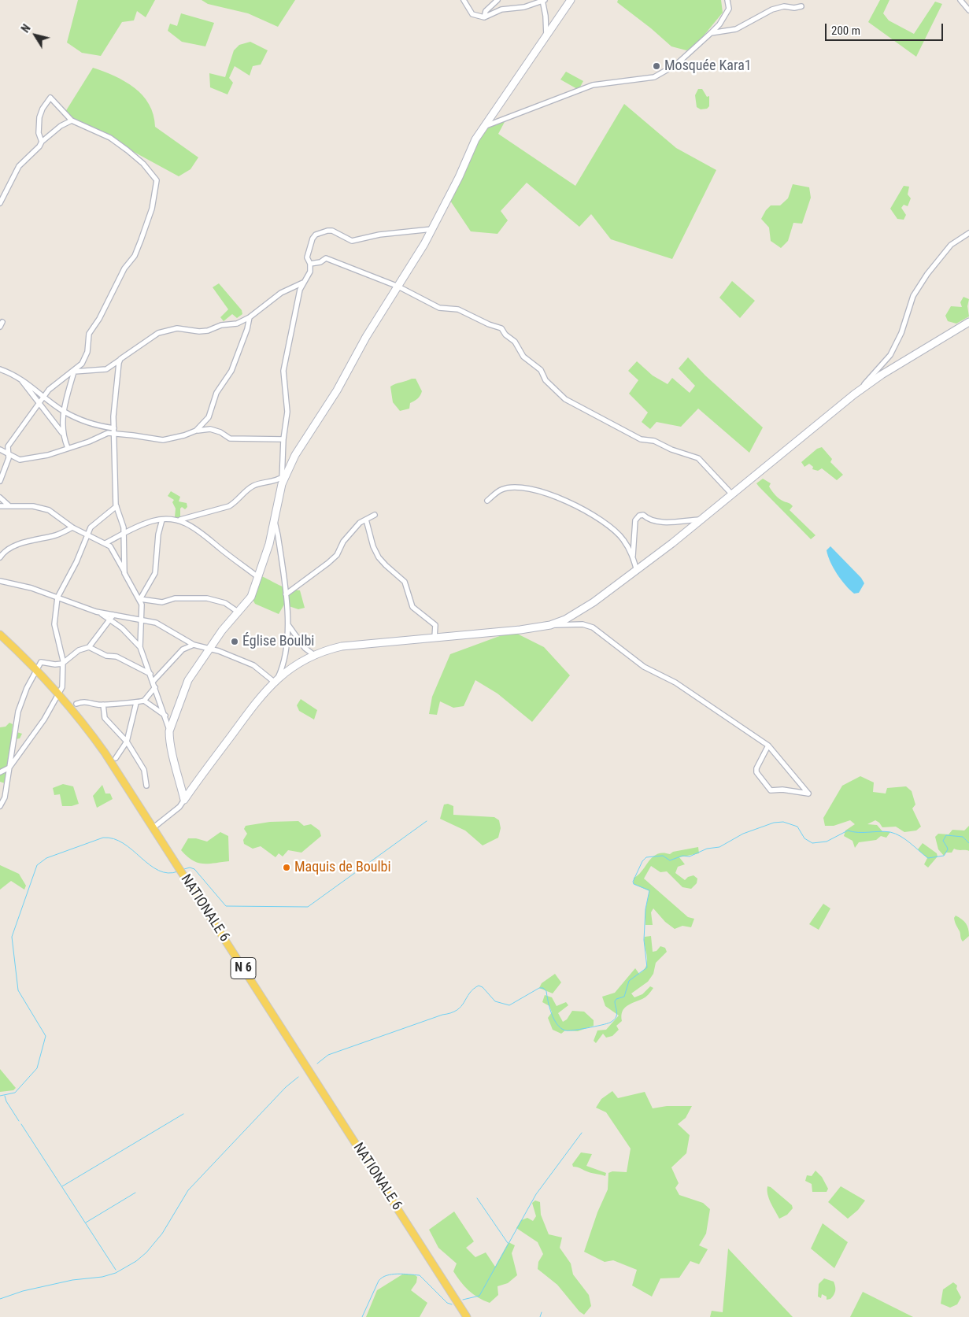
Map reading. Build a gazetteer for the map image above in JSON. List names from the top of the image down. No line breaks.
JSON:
{"streets":{"main road":["NATIONALE 6","N 6"]},"places":["Mosquée Kara1","Église Boulbi","Maquis de Boulbi"],"scale_bar":"200 m","north":"top left"}
